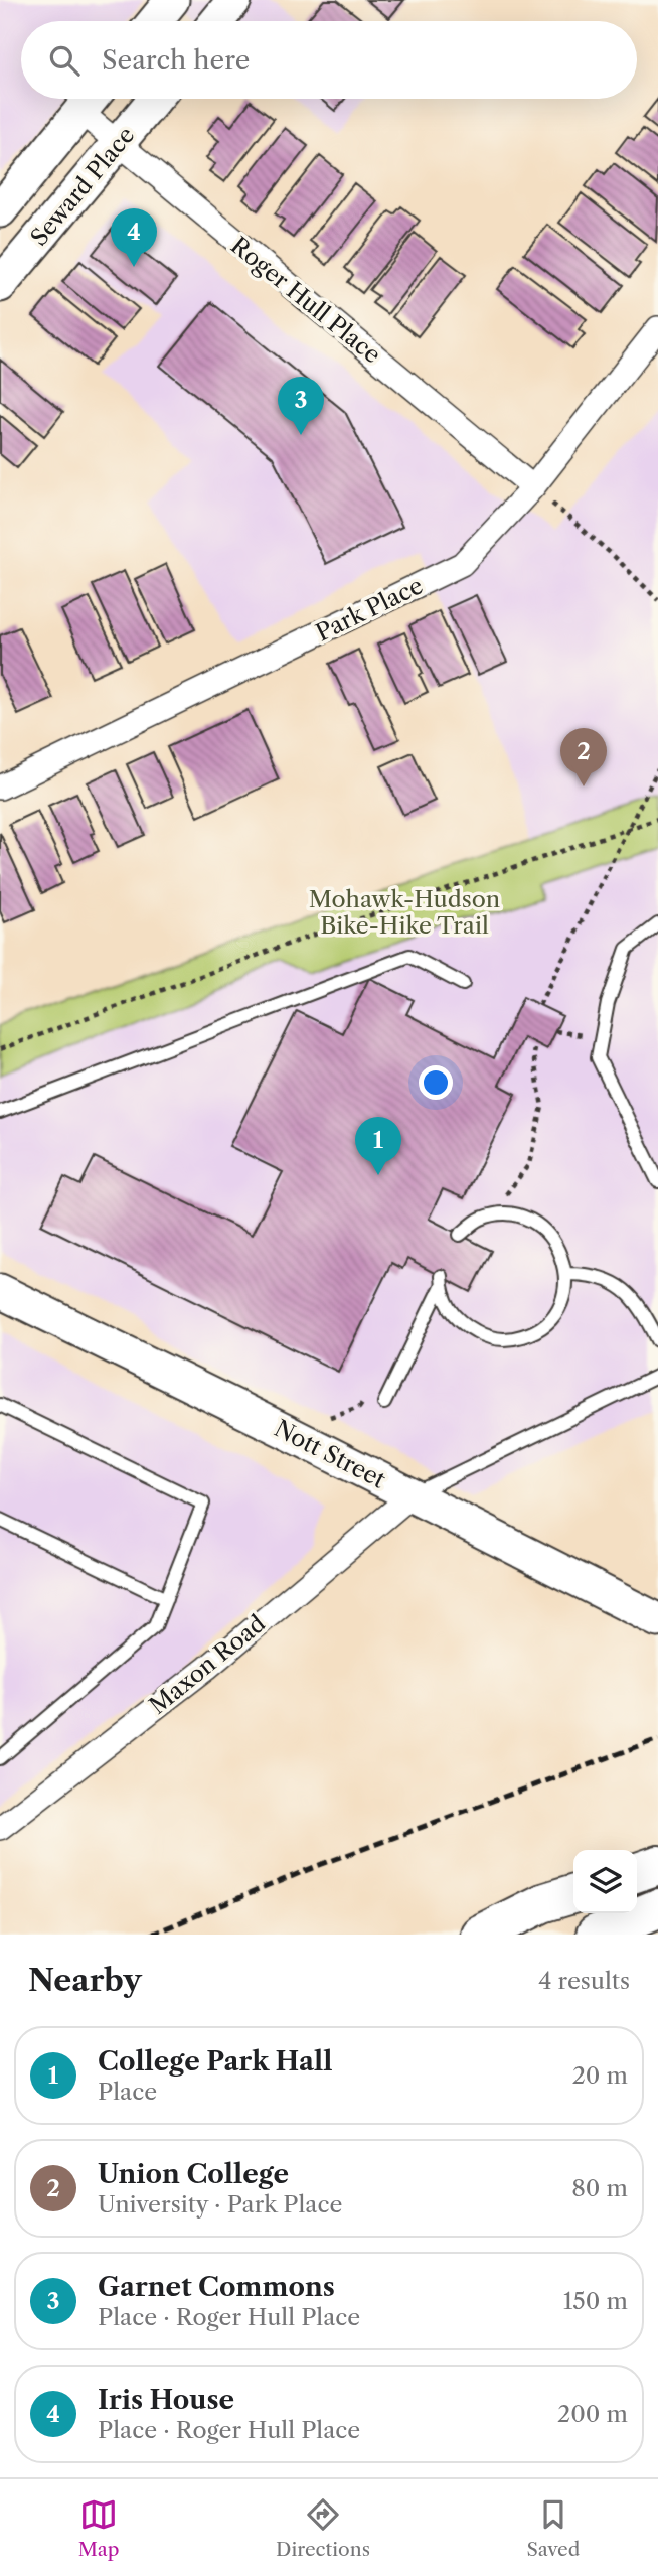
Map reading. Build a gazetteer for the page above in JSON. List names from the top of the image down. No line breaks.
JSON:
{"streets":{"main road":["Seward Place","Nott Street"],"street":["Roger Hull Place","Park Place","Maxon Road"]},"crossings":[["Seward Place","Roger Hull Place"],["Roger Hull Place","Park Place"],["Nott Street","Maxon Road"]],"parks":["Mohawk-Hudson Bike-Hike Trail"],"page":{"search":"Search here","pins":["4","3","2","1"],"heading":["Nearby","4 results"],"list":[{"mark":"1","name":"College Park Hall","note":"Place","value":"20 m"},{"mark":"2","name":"Union College","note":"University · Park Place","value":"80 m"},{"mark":"3","name":"Garnet Commons","note":"Place · Roger Hull Place","value":"150 m"},{"mark":"4","name":"Iris House","note":"Place · Roger Hull Place","value":"200 m"}],"nav":["Map","Directions","Saved"]}}
